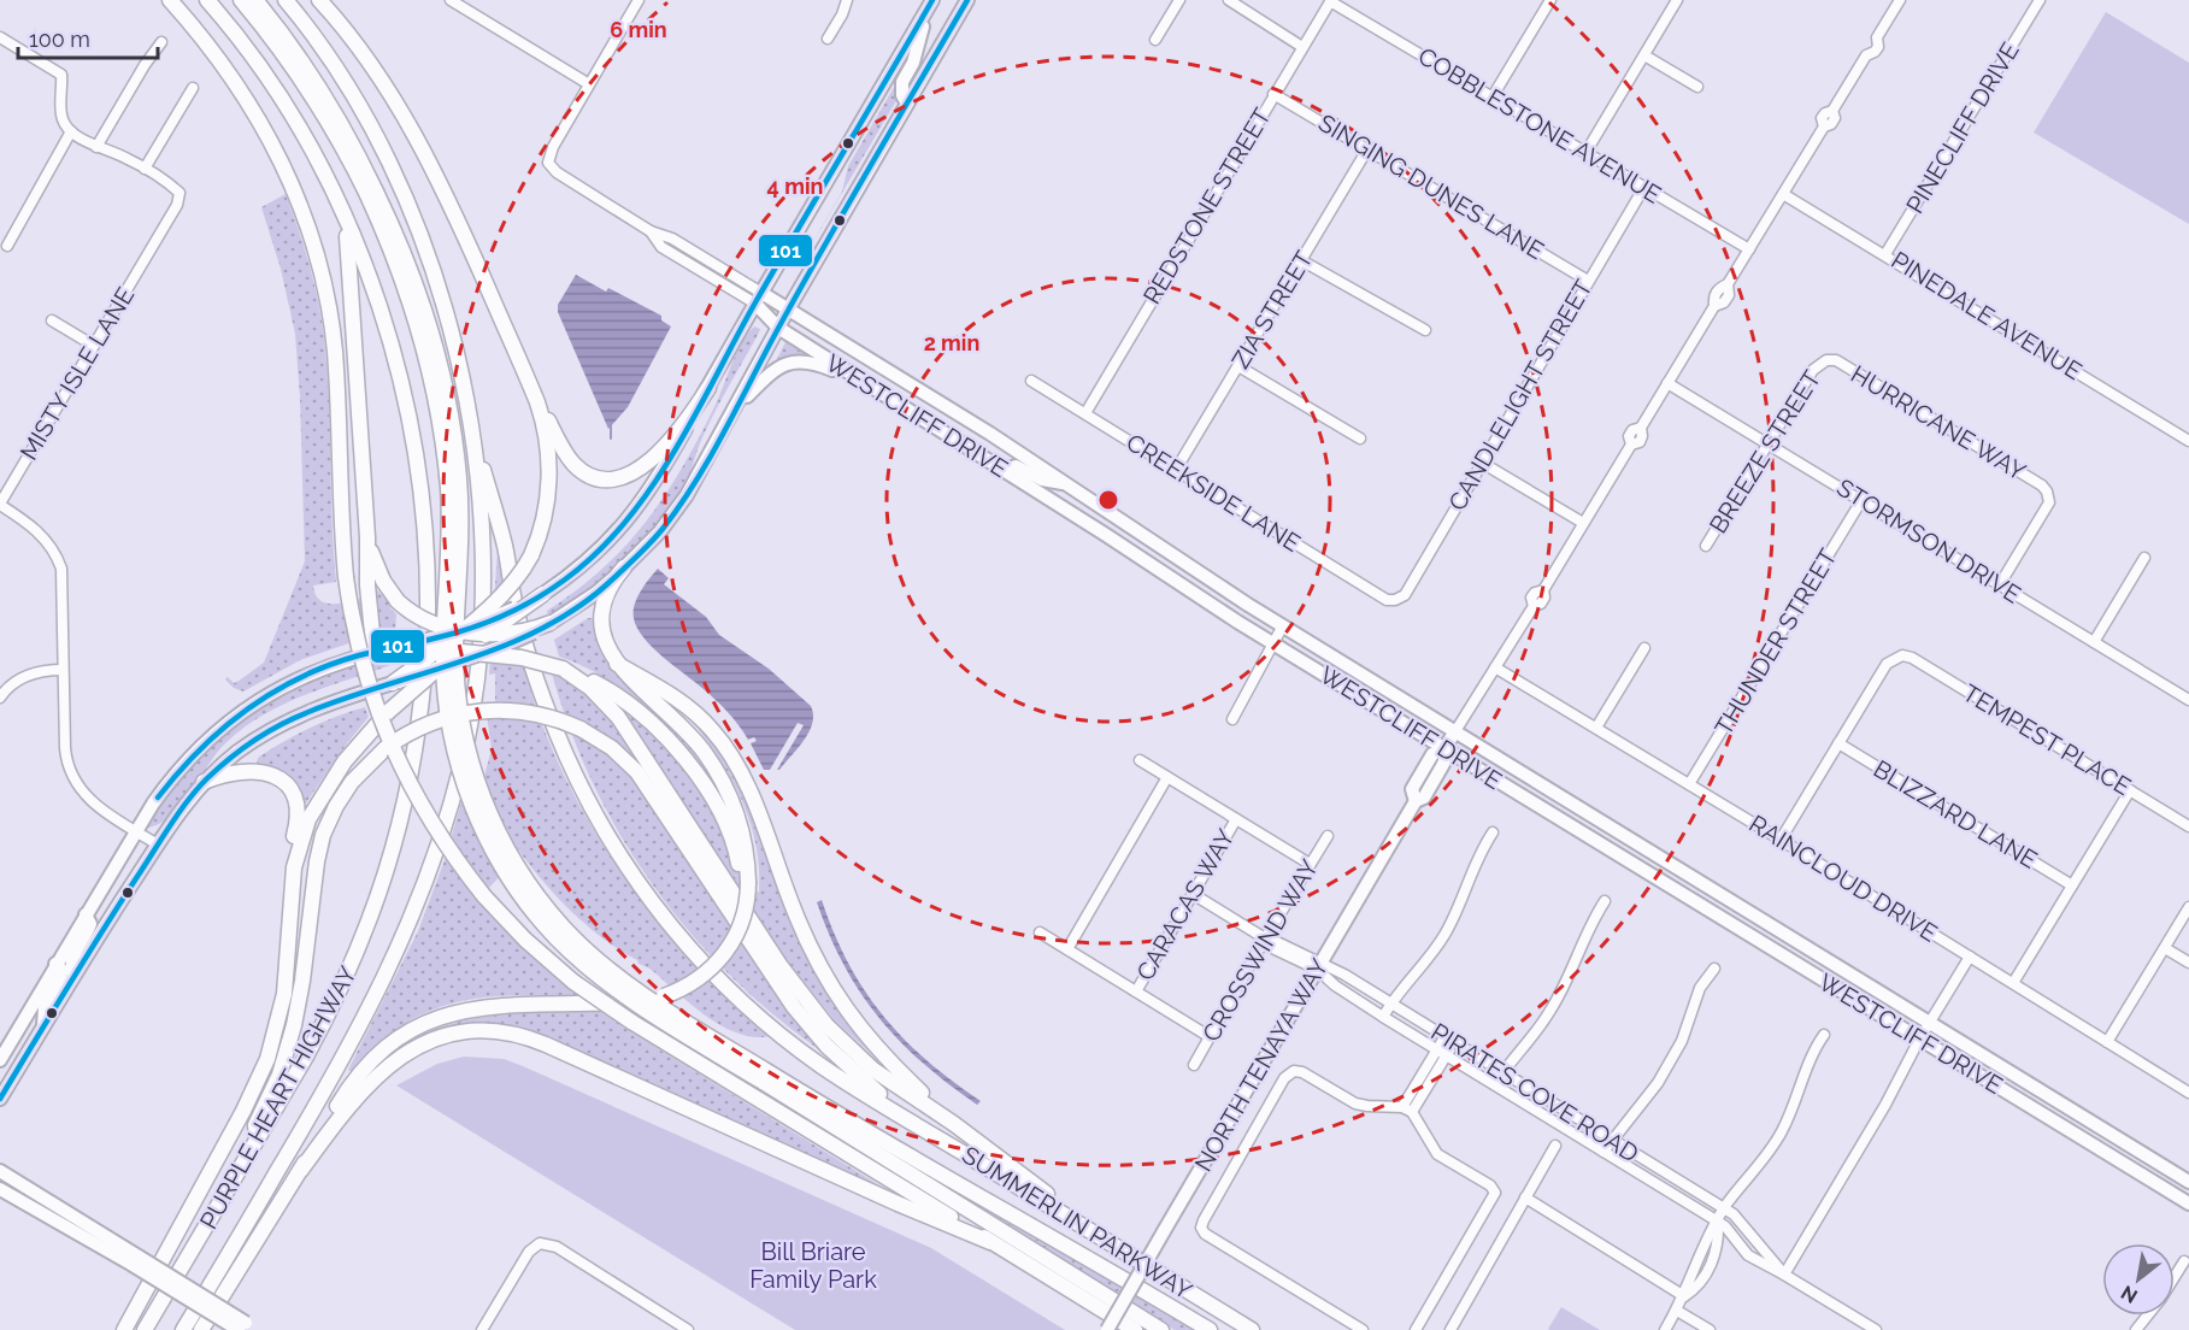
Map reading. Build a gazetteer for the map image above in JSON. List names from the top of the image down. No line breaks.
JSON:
{"streets":{"highway":["PURPLE HEART HIGHWAY","SUMMERLIN PARKWAY"],"main road":["WESTCLIFF DRIVE","NORTH TENAYA WAY"],"street":["COBBLESTONE AVENUE","PINECLIFF DRIVE","SINGING DUNES LANE","REDSTONE STREET","ZIA STREET","PINEDALE AVENUE","MISTY ISLE LANE","CANDLELIGHT STREET","HURRICANE WAY","BREEZE STREET","CREEKSIDE LANE","STORMSON DRIVE","THUNDER STREET","TEMPEST PLACE","BLIZZARD LANE","RAINCLOUD DRIVE","CARACAS WAY","CROSSWIND WAY","PIRATES COVE ROAD"]},"crossings":[["COBBLESTONE AVENUE","REDSTONE STREET"],["COBBLESTONE AVENUE","CANDLELIGHT STREET"],["PINECLIFF DRIVE","PINEDALE AVENUE"],["SINGING DUNES LANE","REDSTONE STREET"],["SINGING DUNES LANE","ZIA STREET"],["SINGING DUNES LANE","CANDLELIGHT STREET"],["REDSTONE STREET","CREEKSIDE LANE"],["ZIA STREET","CREEKSIDE LANE"],["CANDLELIGHT STREET","CREEKSIDE LANE"],["WESTCLIFF DRIVE","NORTH TENAYA WAY"],["HURRICANE WAY","BREEZE STREET"],["HURRICANE WAY","STORMSON DRIVE"],["BREEZE STREET","STORMSON DRIVE"],["STORMSON DRIVE","THUNDER STREET"],["THUNDER STREET","RAINCLOUD DRIVE"],["TEMPEST PLACE","BLIZZARD LANE"],["CARACAS WAY","PIRATES COVE ROAD"],["CROSSWIND WAY","PIRATES COVE ROAD"],["NORTH TENAYA WAY","PIRATES COVE ROAD"]],"parks":["Bill Briare Family Park"],"lines":["transit line 101"],"scale_bar":"100 m","north":"bottom left","rings":["6 min","4 min","2 min"]}
